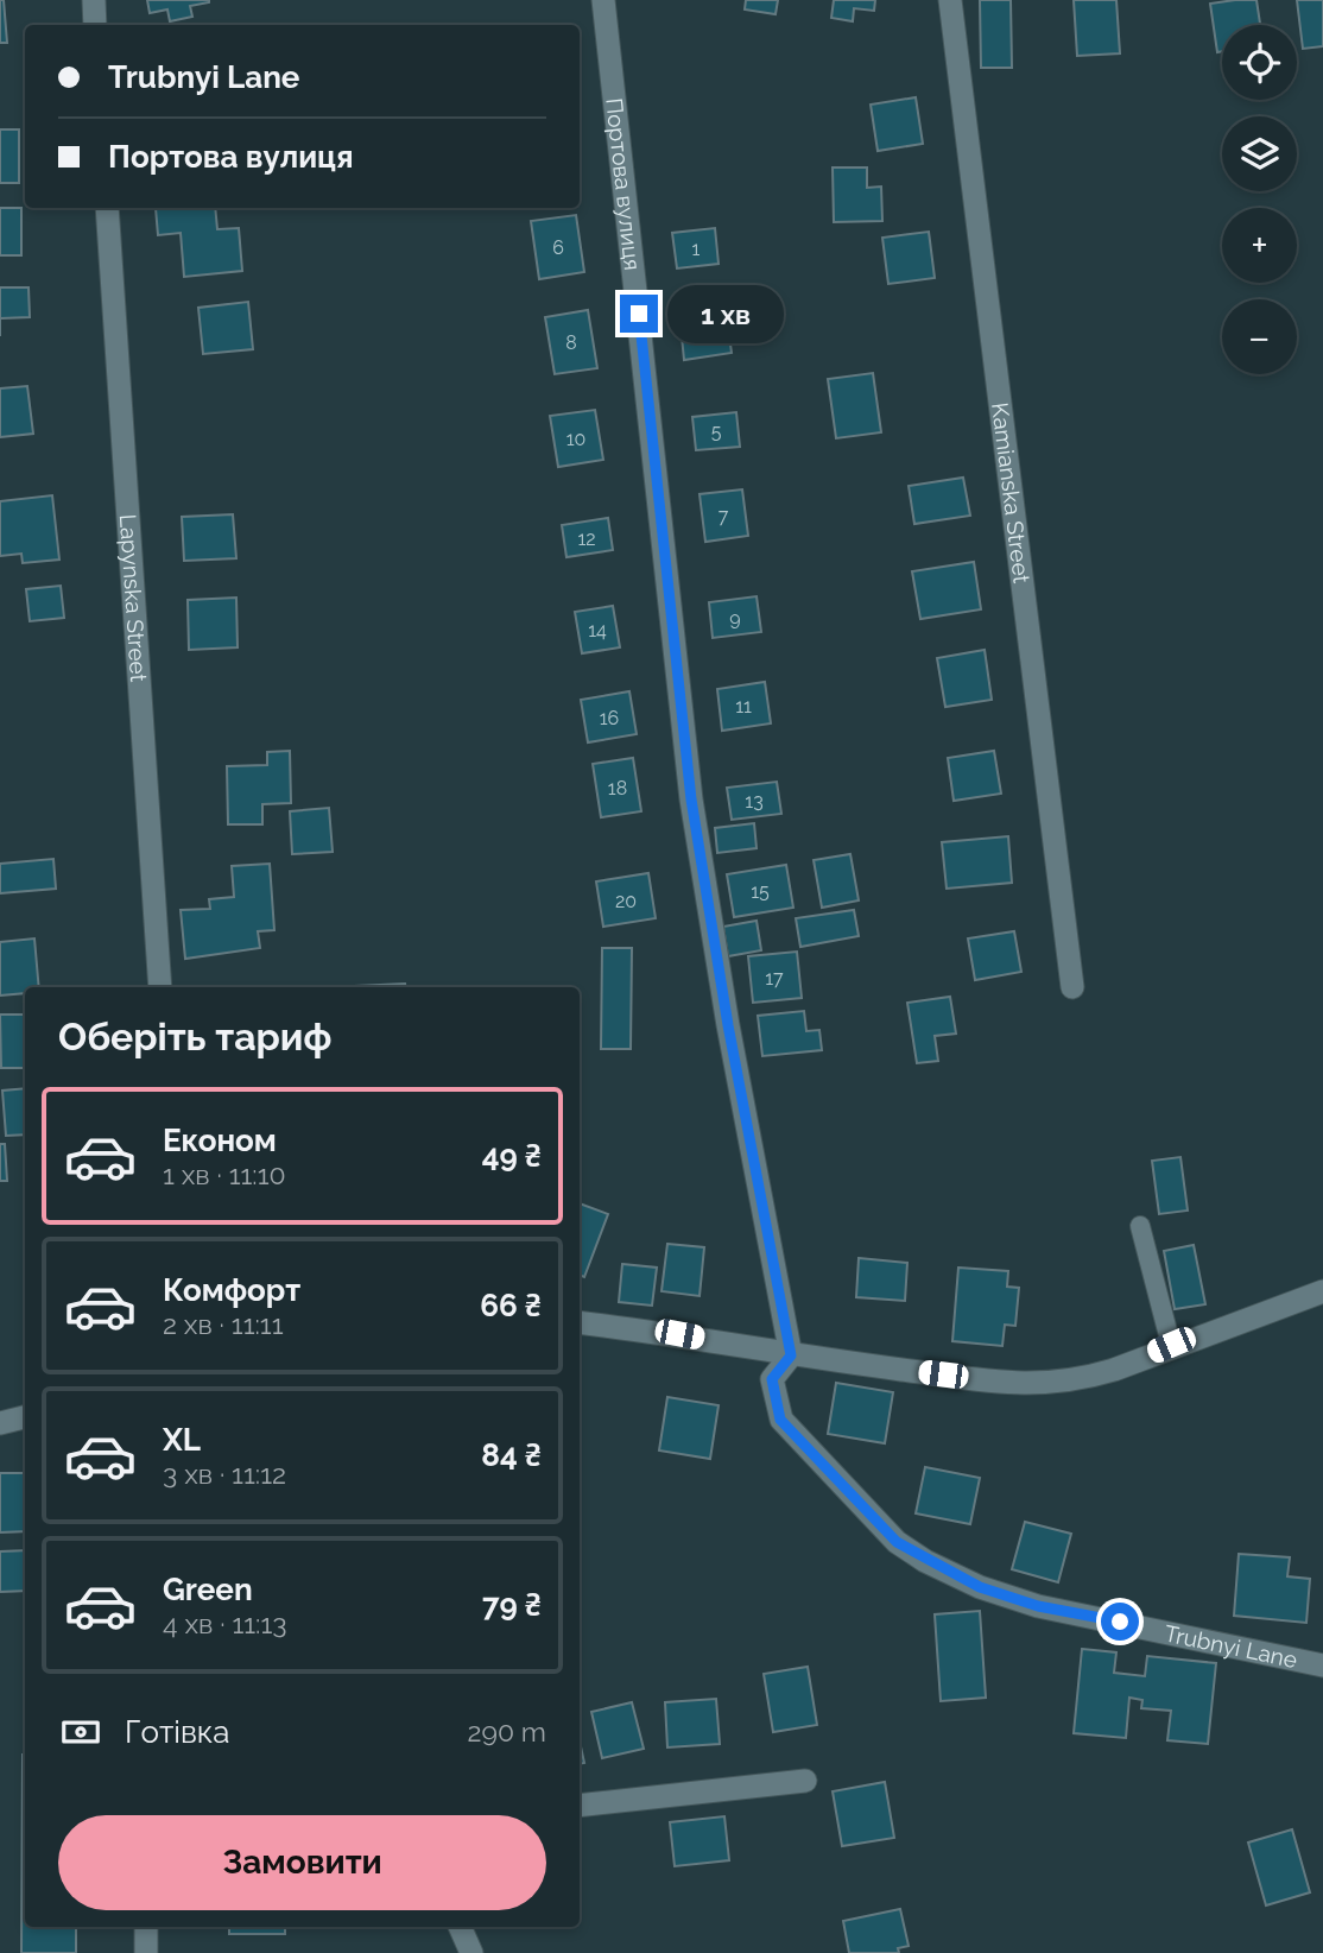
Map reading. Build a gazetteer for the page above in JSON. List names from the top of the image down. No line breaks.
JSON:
{"streets":{"street":["Портова вулиця","Kamianska Street","Lapynska Street","Trubnyi Lane"]},"crossings":[["Портова вулиця","Trubnyi Lane"]],"house_numbers":["6","1","8","5","10","7","12","9","14","11","16","18","13","15","20","17"],"page":{"map_buttons":["+","−"],"banner":["Trubnyi Lane","Портова вулиця"],"bubble":"1 хв","heading":"Оберіть тариф","list":[{"name":"Економ","note":"1 хв · 11:10","value":"49 ₴"},{"name":"Комфорт","note":"2 хв · 11:11","value":"66 ₴"},{"name":"XL","note":"3 хв · 11:12","value":"84 ₴"},{"name":"Green","note":"4 хв · 11:13","value":"79 ₴"}],"pay":["Готівка","290 m"],"buttons":"Замовити"}}
